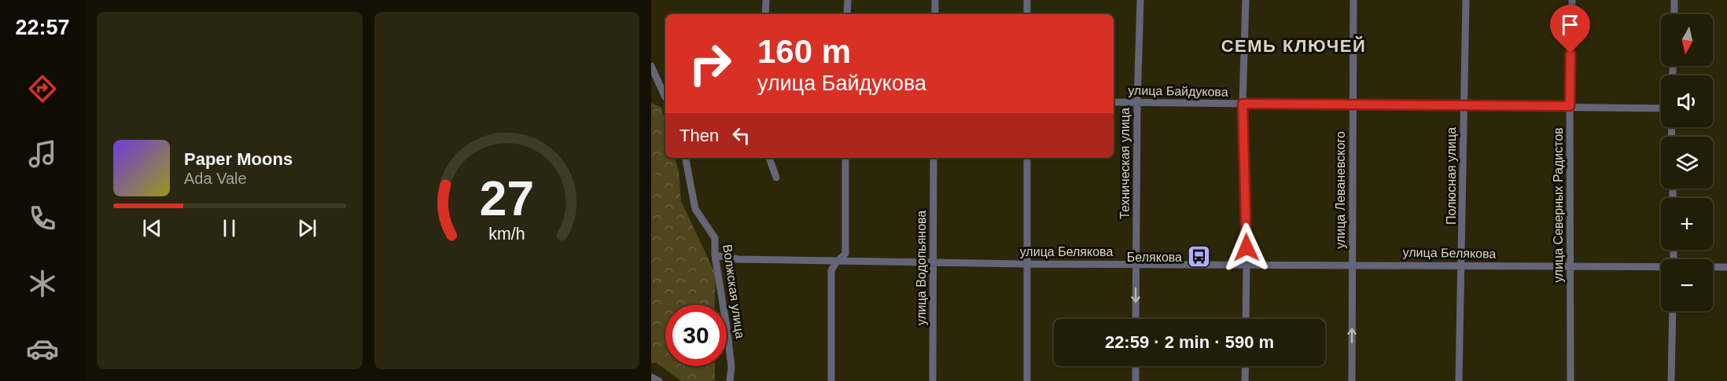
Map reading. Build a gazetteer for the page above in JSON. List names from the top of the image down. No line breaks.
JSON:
{"streets":{"street":["улица Байдукова","Техническая улица","Полюсная улица","улица Леваневского","улица Северных Радистов","улица Белякова","улица Водопьянова","Волжская улица"]},"crossings":[["улица Байдукова","Техническая улица"],["улица Байдукова","Полюсная улица"],["улица Байдукова","улица Леваневского"],["улица Байдукова","улица Северных Радистов"],["Техническая улица","улица Белякова"],["Полюсная улица","улица Белякова"],["улица Леваневского","улица Белякова"],["улица Северных Радистов","улица Белякова"],["улица Белякова","улица Водопьянова"],["улица Белякова","Волжская улица"]],"districts":["СЕМЬ КЛЮЧЕЙ"],"places":{"bus stop":["Белякова"]},"north":"bottom","page":{"tabs":"22:57","map_buttons":["+","−"],"turn":["160 m","улица Байдукова"],"then":"Then","song":["Paper Moons","Ada Vale"],"limit":"30","trip":"22:59 · 2 min · 590 m","gauge":["27","km/h"]}}
